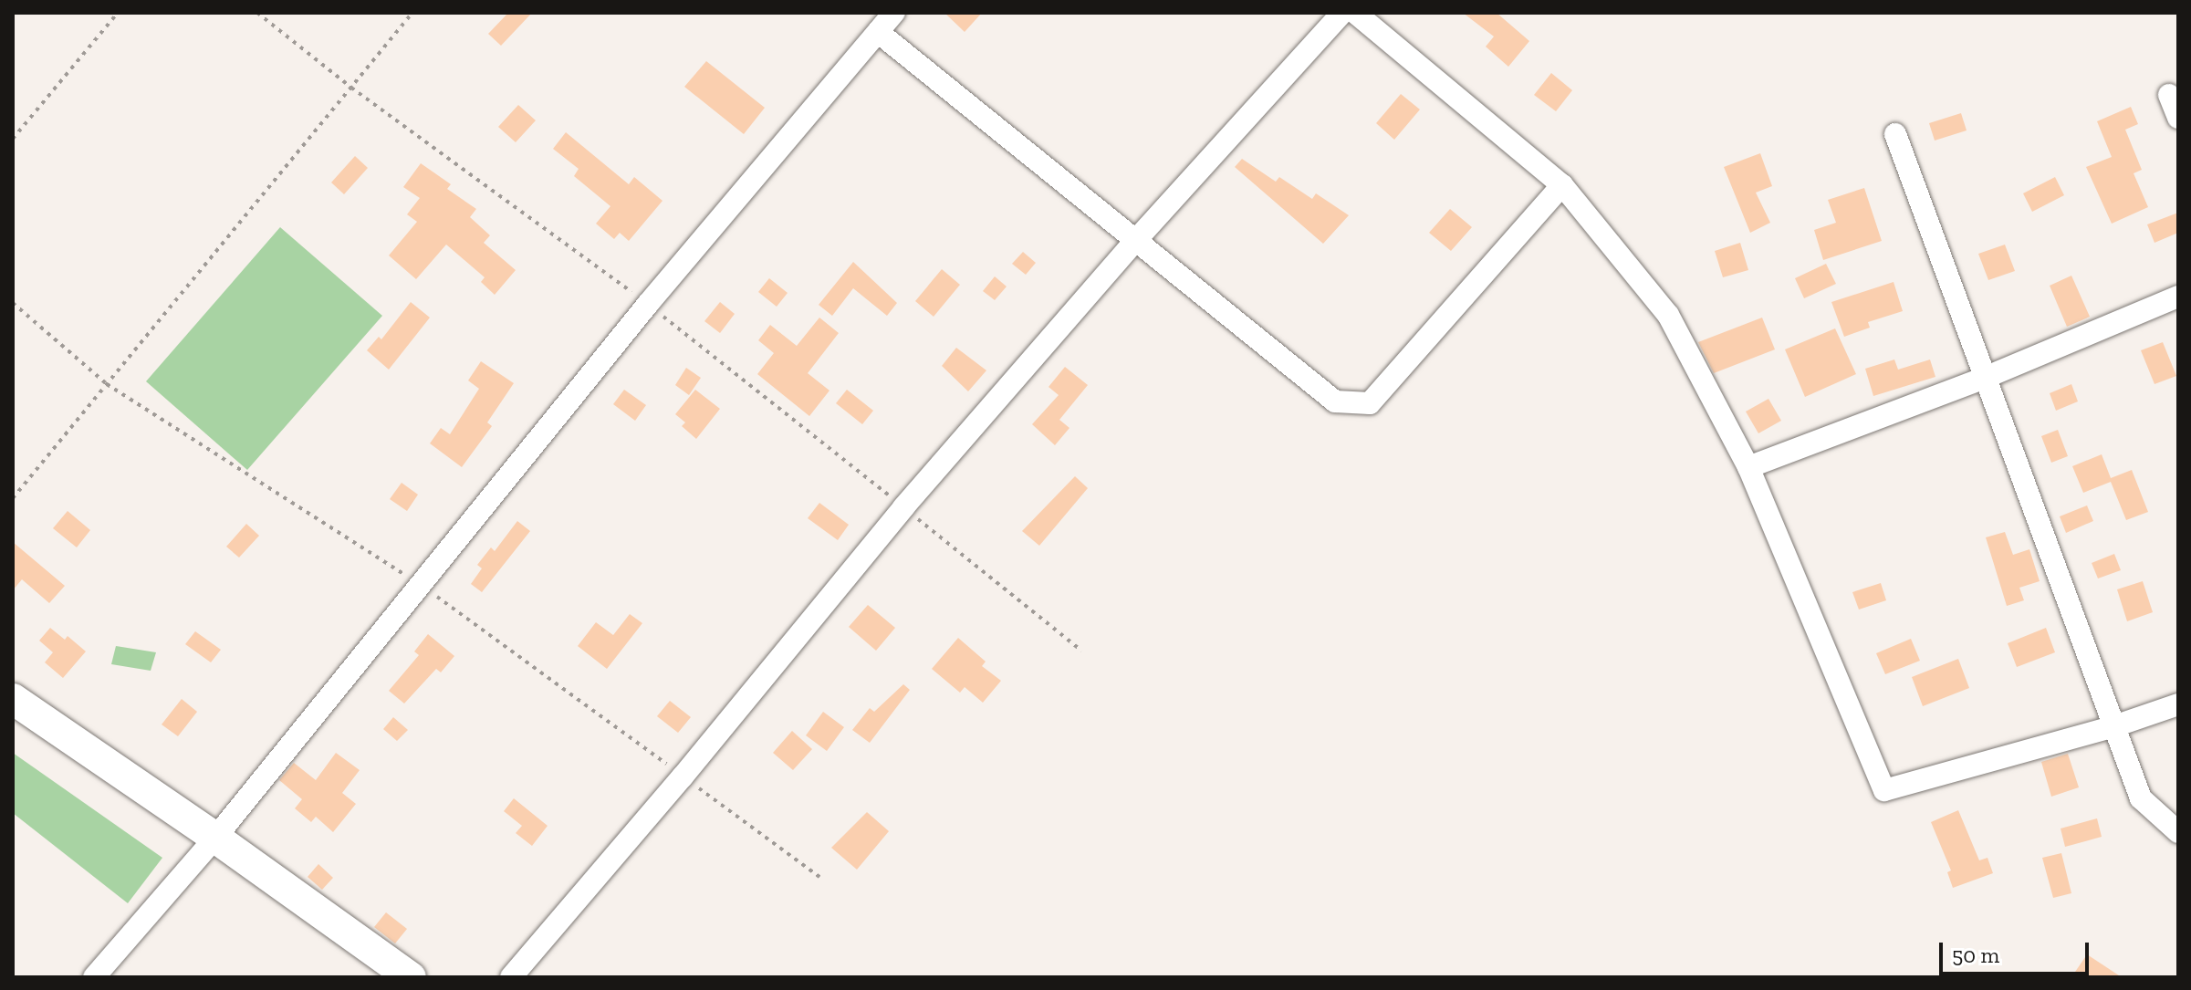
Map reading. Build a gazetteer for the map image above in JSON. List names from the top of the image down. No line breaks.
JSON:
{"scale_bar":"50 m"}
